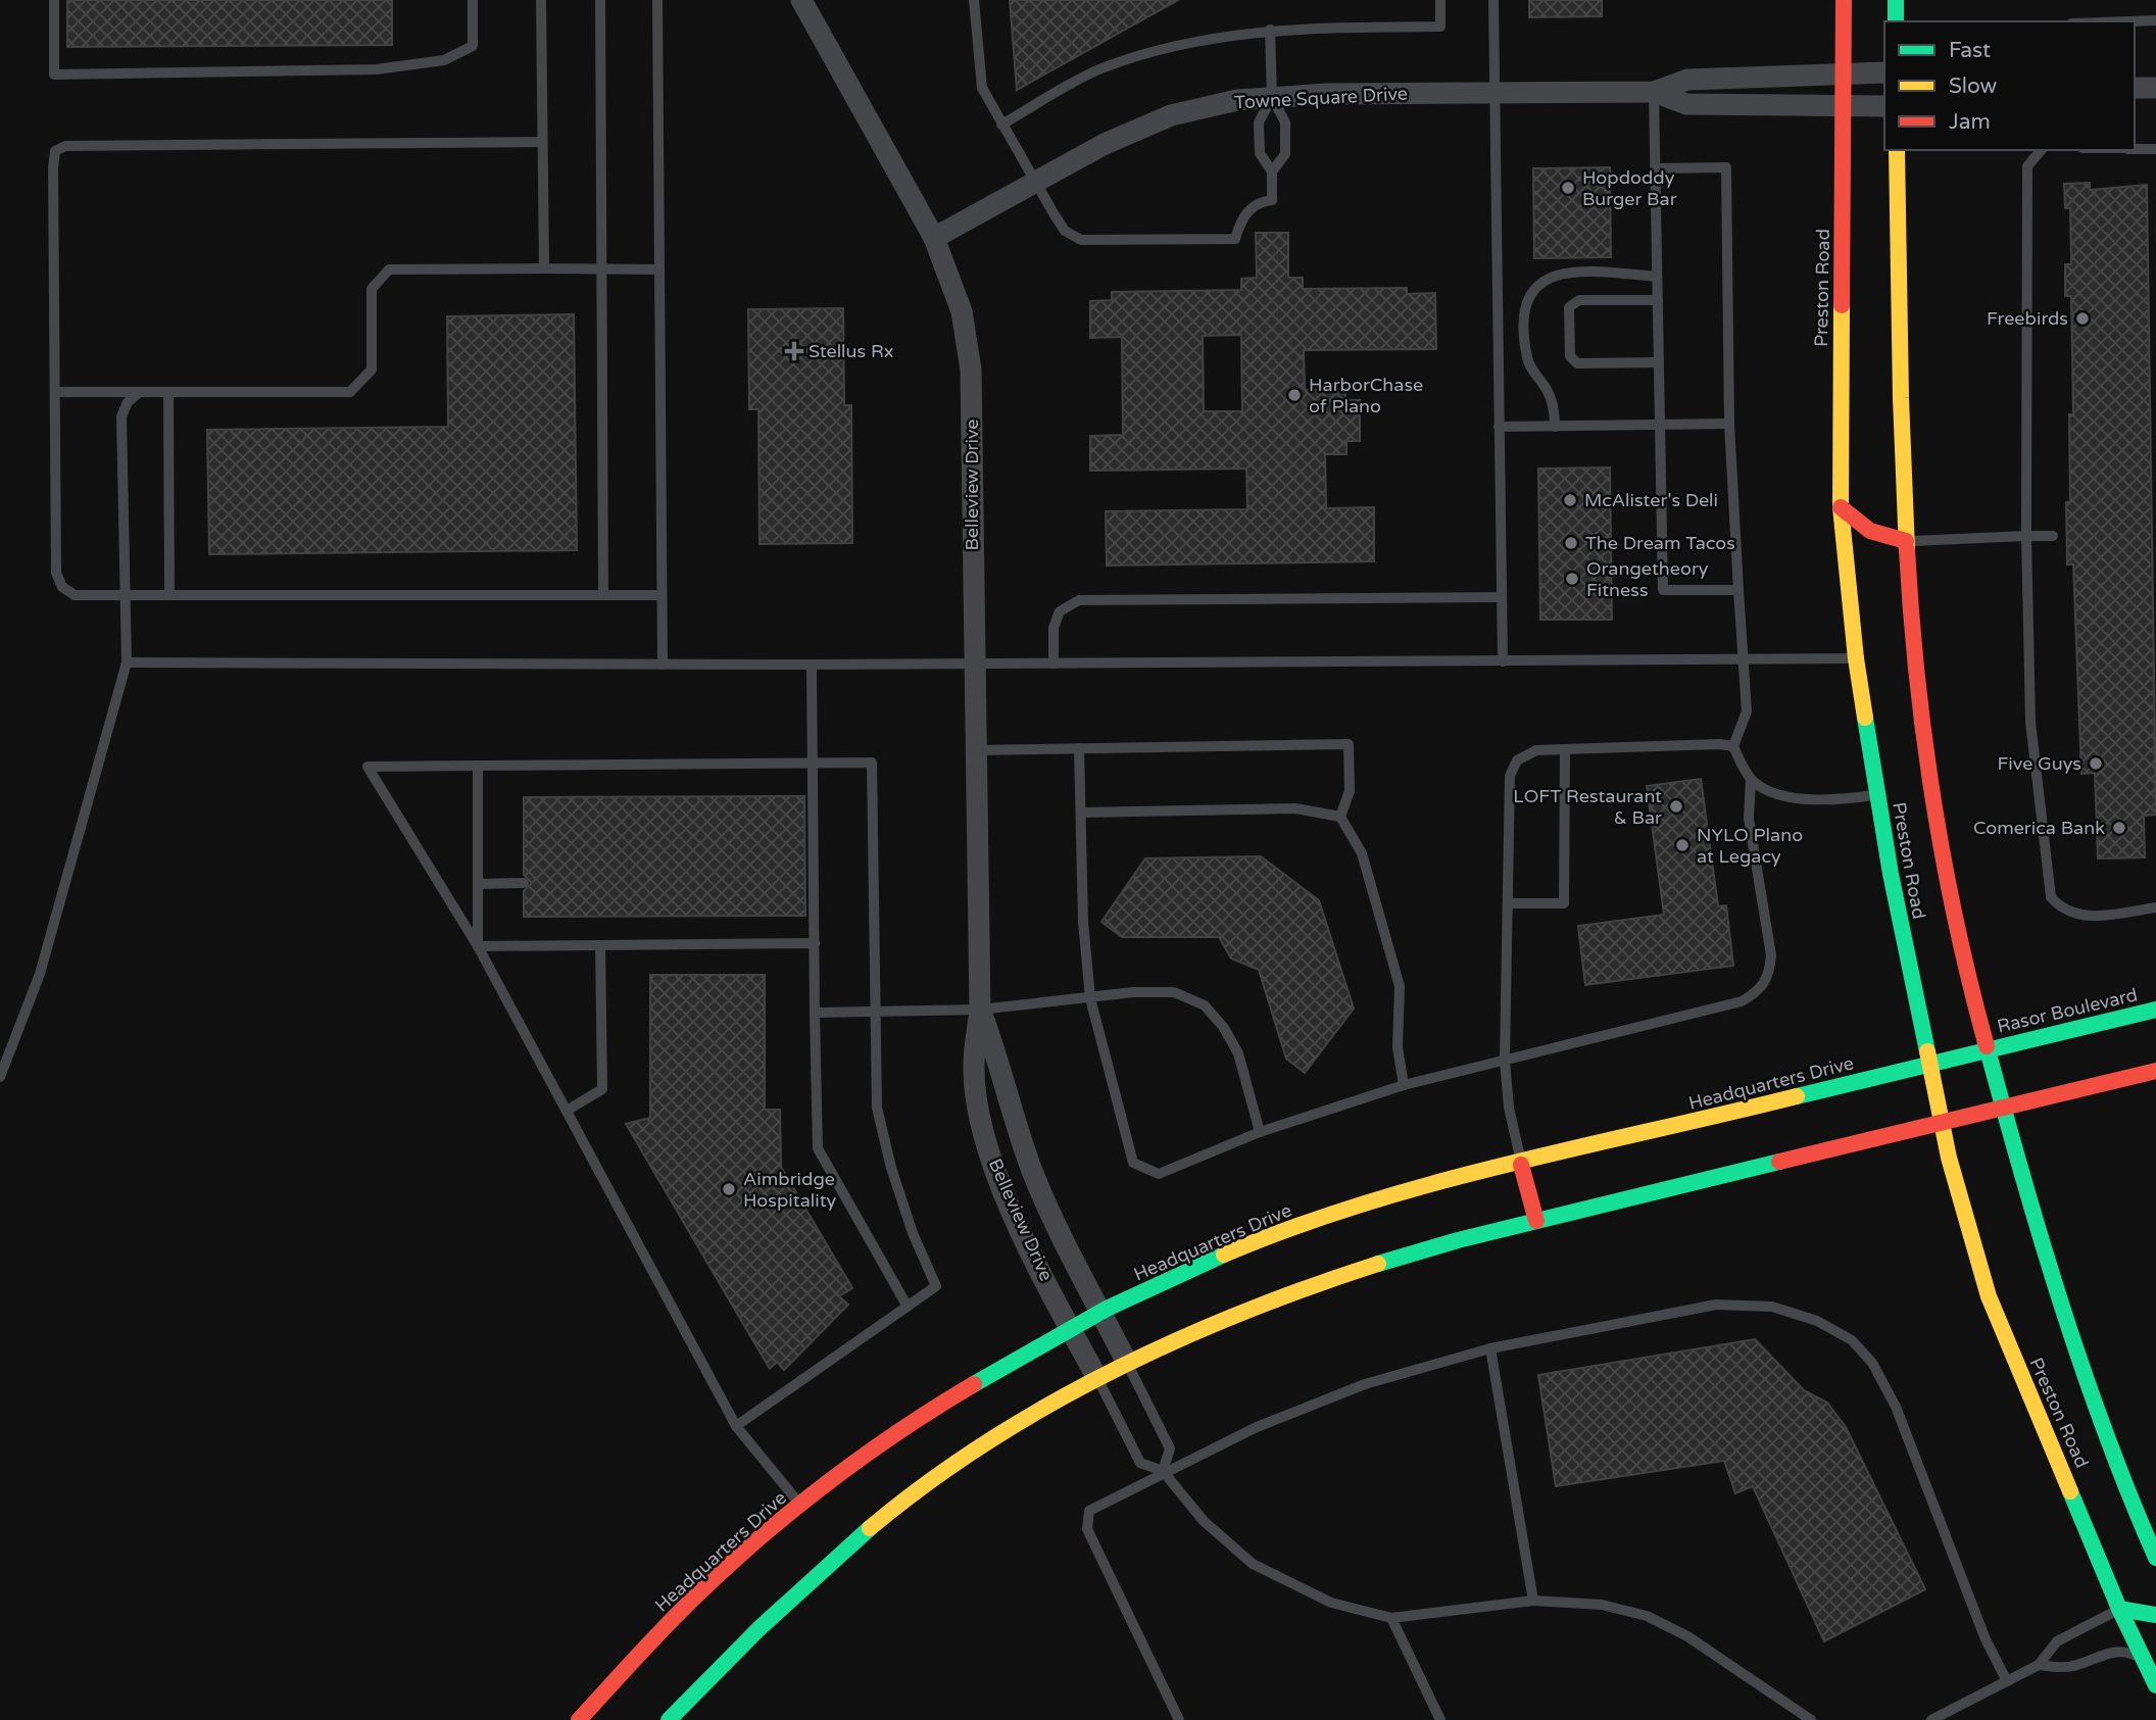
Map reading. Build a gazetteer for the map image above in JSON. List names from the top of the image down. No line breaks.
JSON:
{"streets":{"main road":["Preston Road","Rasor Boulevard","Headquarters Drive"],"street":["Towne Square Drive","Belleview Drive"]},"crossings":[["Towne Square Drive","Preston Road"],["Towne Square Drive","Belleview Drive"],["Preston Road","Rasor Boulevard"],["Preston Road","Headquarters Drive"],["Belleview Drive","Headquarters Drive"],["Rasor Boulevard","Headquarters Drive"]],"places":{"other":["Hopdoddy Burger Bar","Freebirds","HarborChase of Plano","McAlister's Deli","The Dream Tacos","Orangetheory Fitness","Five Guys","LOFT Restaurant & Bar","Comerica Bank","NYLO Plano at Legacy","Aimbridge Hospitality"],"health":["Stellus Rx"]},"legend":["Fast","Slow","Jam"]}
